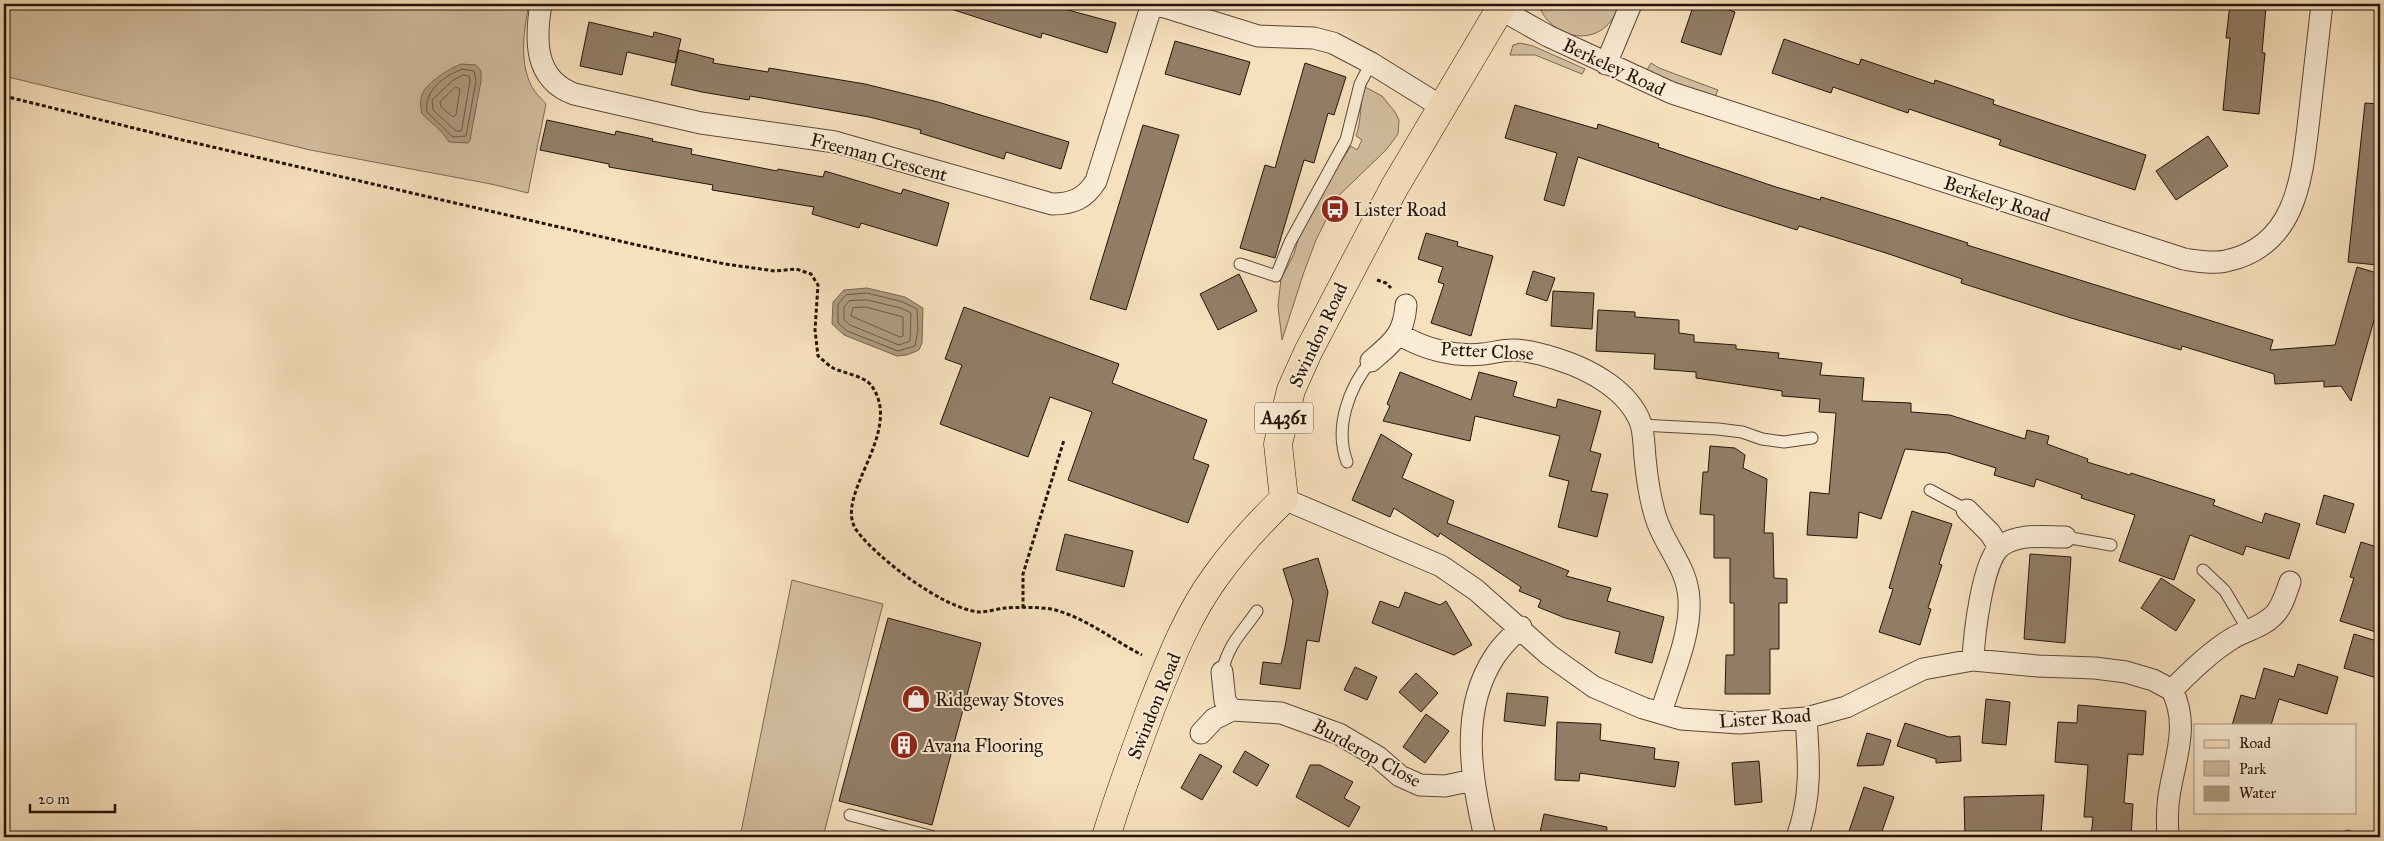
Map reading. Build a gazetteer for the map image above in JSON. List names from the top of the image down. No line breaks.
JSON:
{"streets":{"main road":["Swindon Road","A4361"],"street":["Berkeley Road","Freeman Crescent","Petter Close","Lister Road","Burderop Close"]},"crossings":[["Berkeley Road","Swindon Road"],["Swindon Road","Lister Road"],["Petter Close","Lister Road"]],"places":{"bus stop":["Lister Road"],"shop":["Ridgeway Stoves"],"building":["Avana Flooring"]},"legend":["Road","Park","Water"],"scale_bar":"20 m"}
